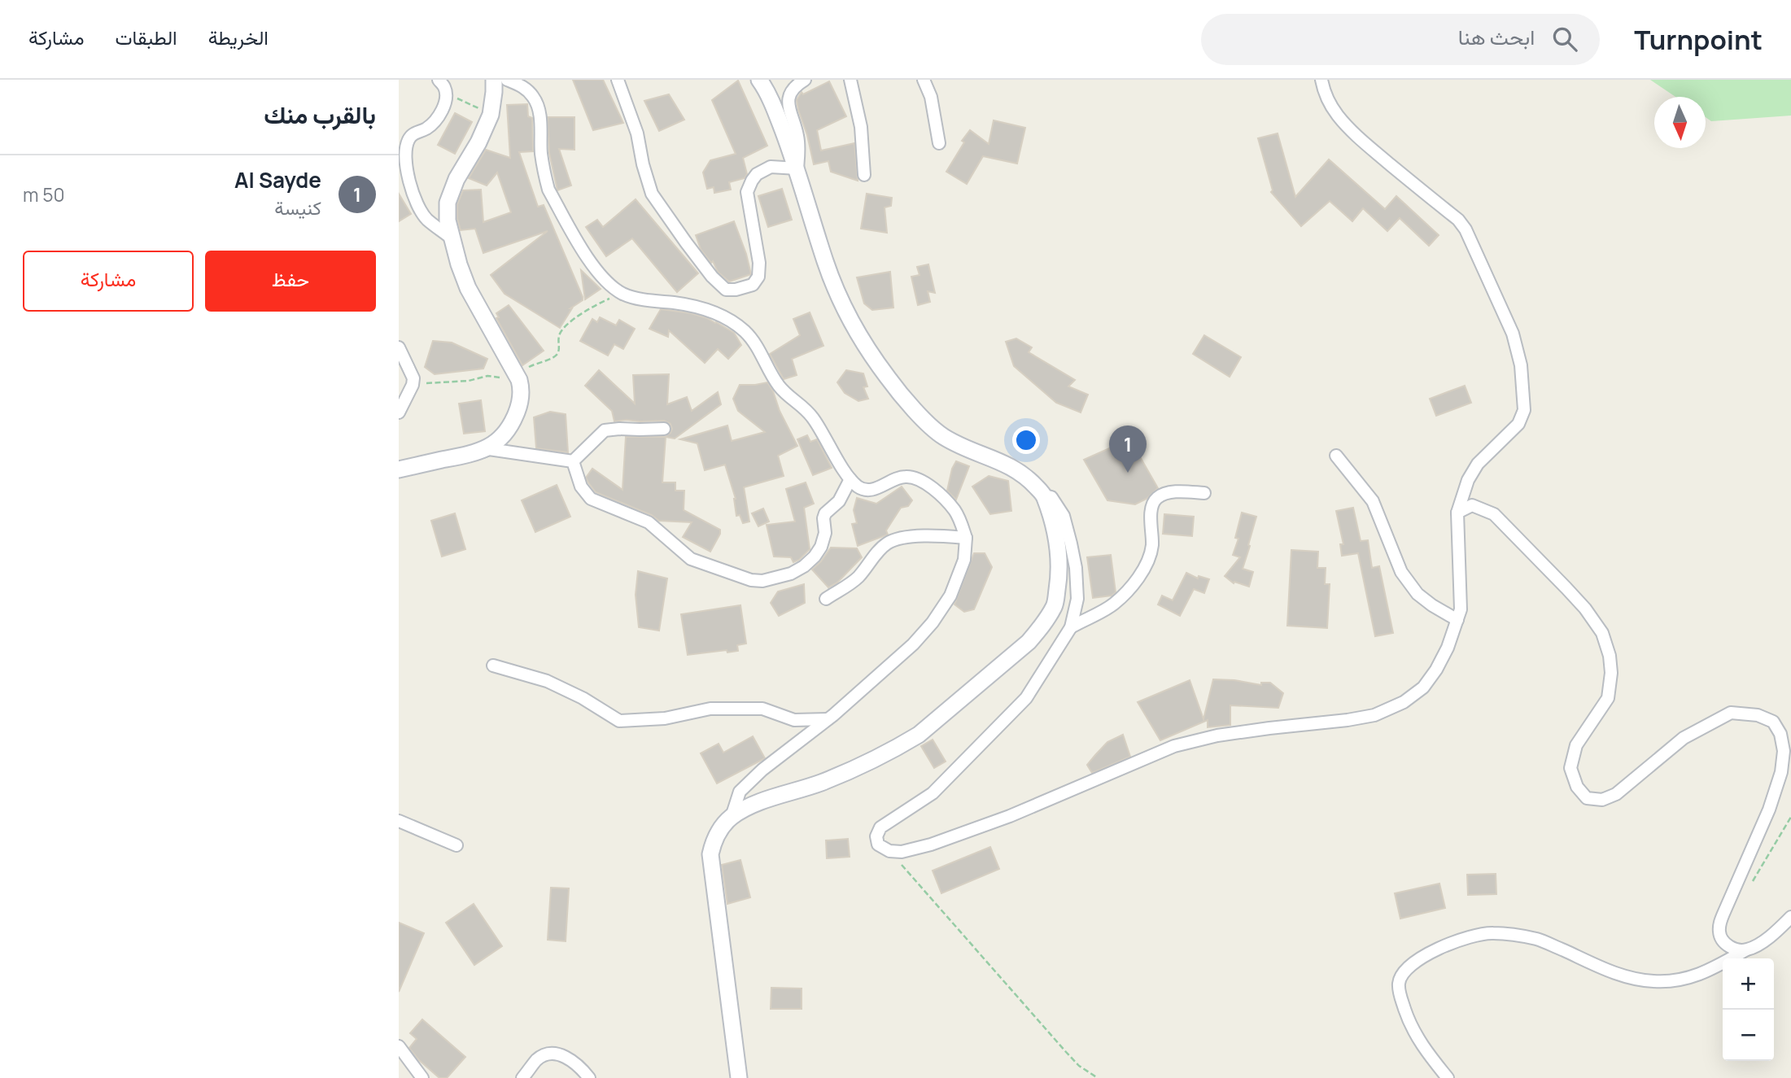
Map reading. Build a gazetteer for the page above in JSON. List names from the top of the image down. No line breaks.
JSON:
{"north":"bottom","page":{"header":"Turnpoint","search":"ابحث هنا","nav":["الخريطة","الطبقات","مشاركة"],"heading":"بالقرب منك","list":[{"mark":"1","name":"Al Sayde","note":"كنيسة","value":"50 m"}],"buttons":["حفظ","مشاركة"],"pins":"1","map_buttons":["+","−"]}}
